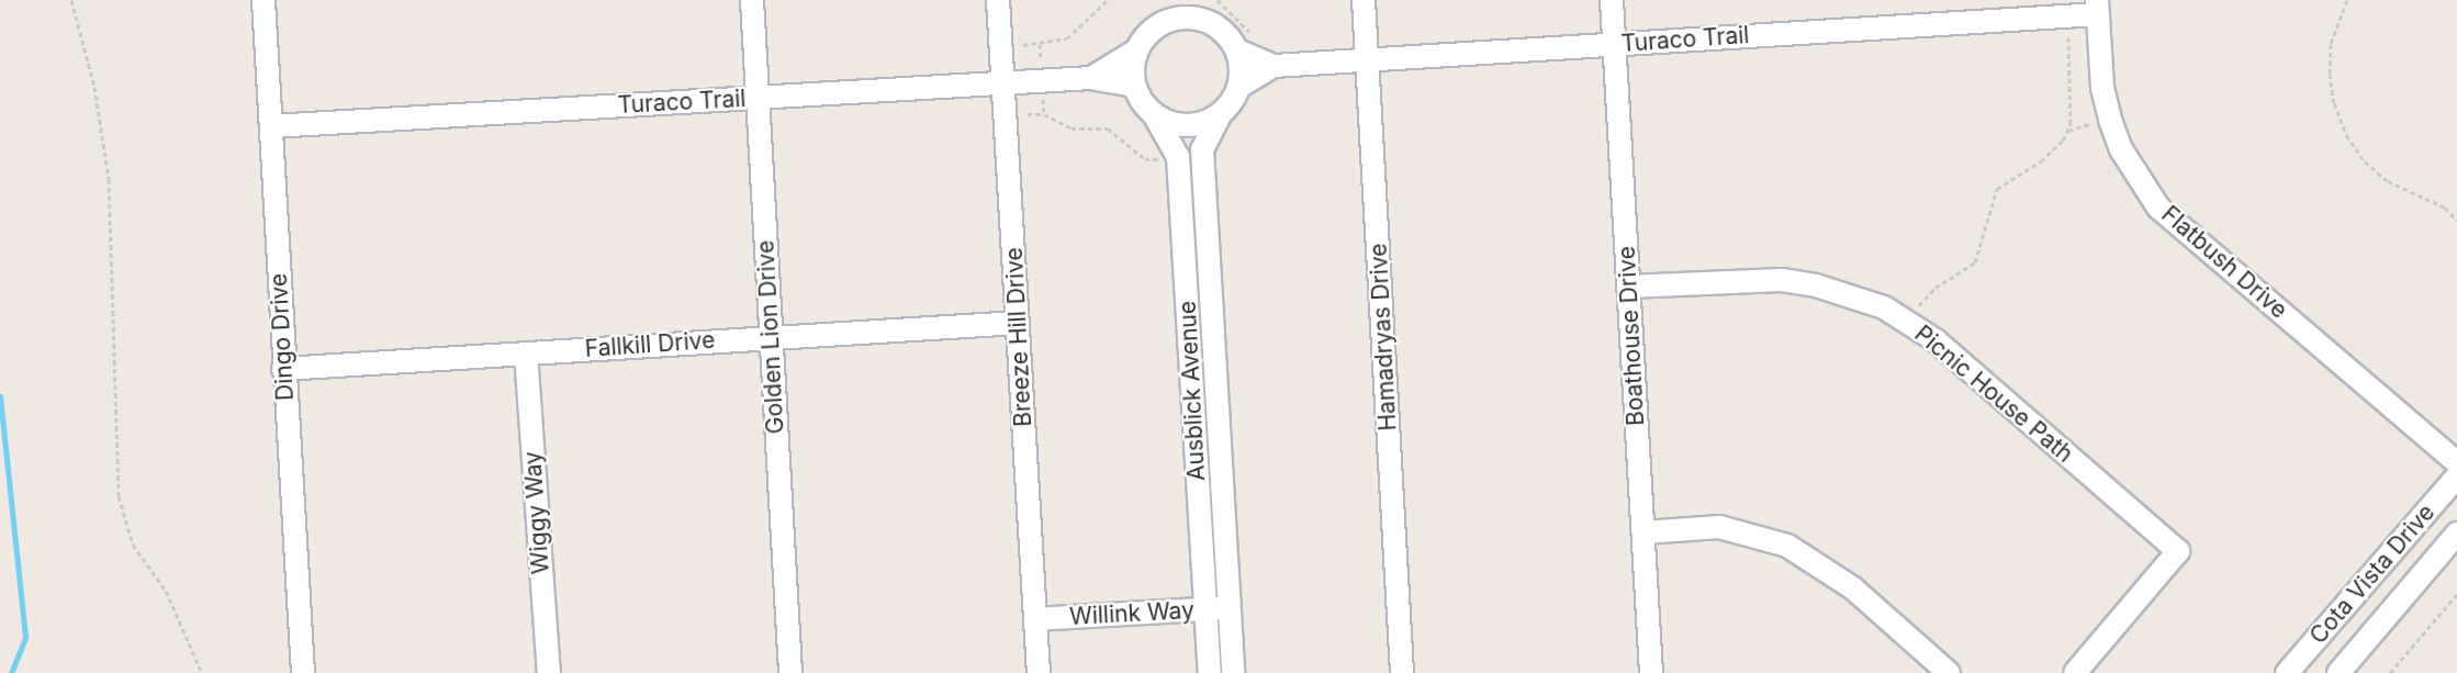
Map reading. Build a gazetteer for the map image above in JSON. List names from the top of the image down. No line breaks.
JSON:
{"streets":{"street":["Turaco Trail","Flatbush Drive","Boathouse Drive","Dingo Drive","Golden Lion Drive","Breeze Hill Drive","Hamadryas Drive","Fallkill Drive","Ausblick Avenue","Picnic House Path","Wiggy Way","Cota Vista Drive","Willink Way"]},"crossings":[["Turaco Trail","Flatbush Drive"],["Turaco Trail","Boathouse Drive"],["Turaco Trail","Dingo Drive"],["Turaco Trail","Golden Lion Drive"],["Turaco Trail","Breeze Hill Drive"],["Turaco Trail","Hamadryas Drive"],["Turaco Trail","Ausblick Avenue"],["Boathouse Drive","Picnic House Path"],["Dingo Drive","Fallkill Drive"],["Golden Lion Drive","Fallkill Drive"],["Breeze Hill Drive","Fallkill Drive"],["Breeze Hill Drive","Willink Way"],["Fallkill Drive","Wiggy Way"],["Ausblick Avenue","Willink Way"]]}
